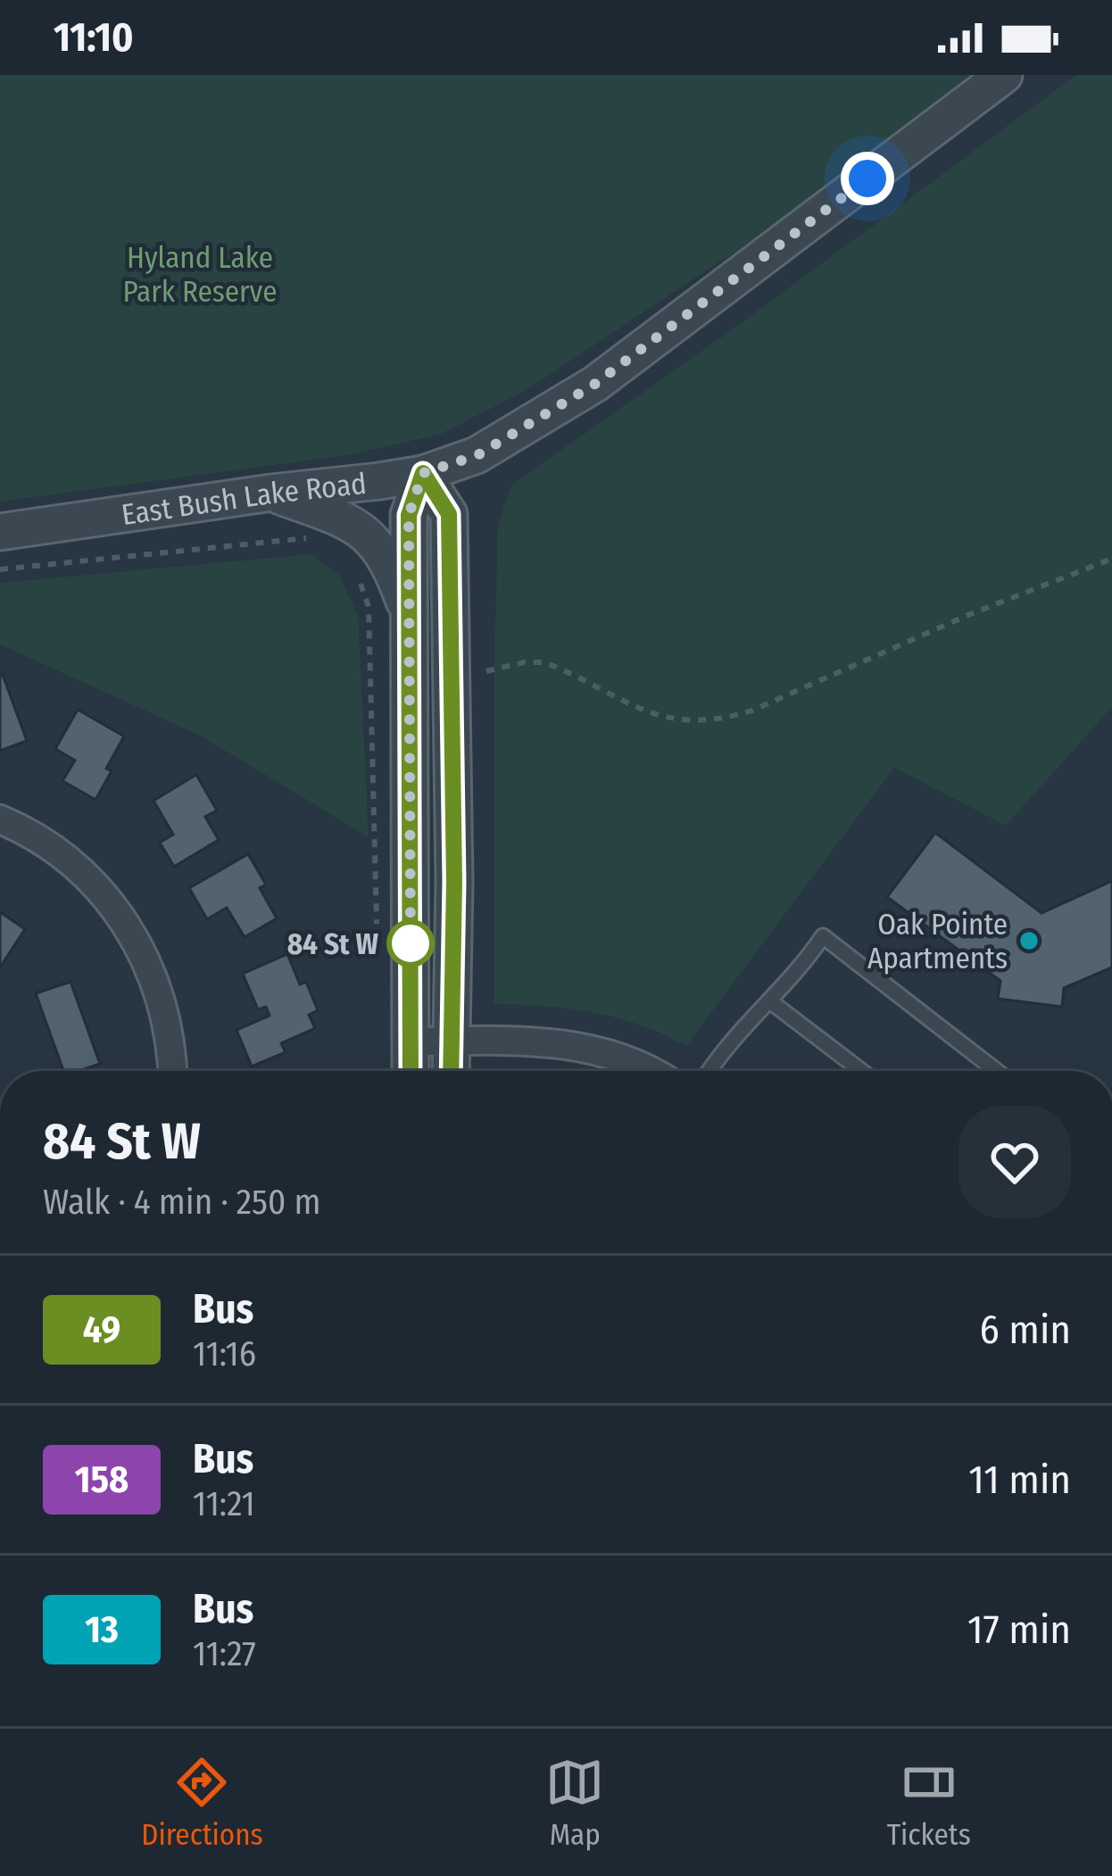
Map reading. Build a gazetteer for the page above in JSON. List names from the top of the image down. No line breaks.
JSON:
{"streets":{"street":["East Bush Lake Road"]},"parks":["Hyland Lake Park Reserve"],"places":["Oak Pointe Apartments","84 St W"],"lines":["bus line 49"],"page":{"status":"11:10","heading":["84 St W","Walk · 4 min · 250 m"],"list":[{"mark":"49","name":"Bus","note":"11:16","value":"6 min"},{"mark":"158","name":"Bus","note":"11:21","value":"11 min"},{"mark":"13","name":"Bus","note":"11:27","value":"17 min"}],"tabs":["Directions","Map","Tickets"]}}
